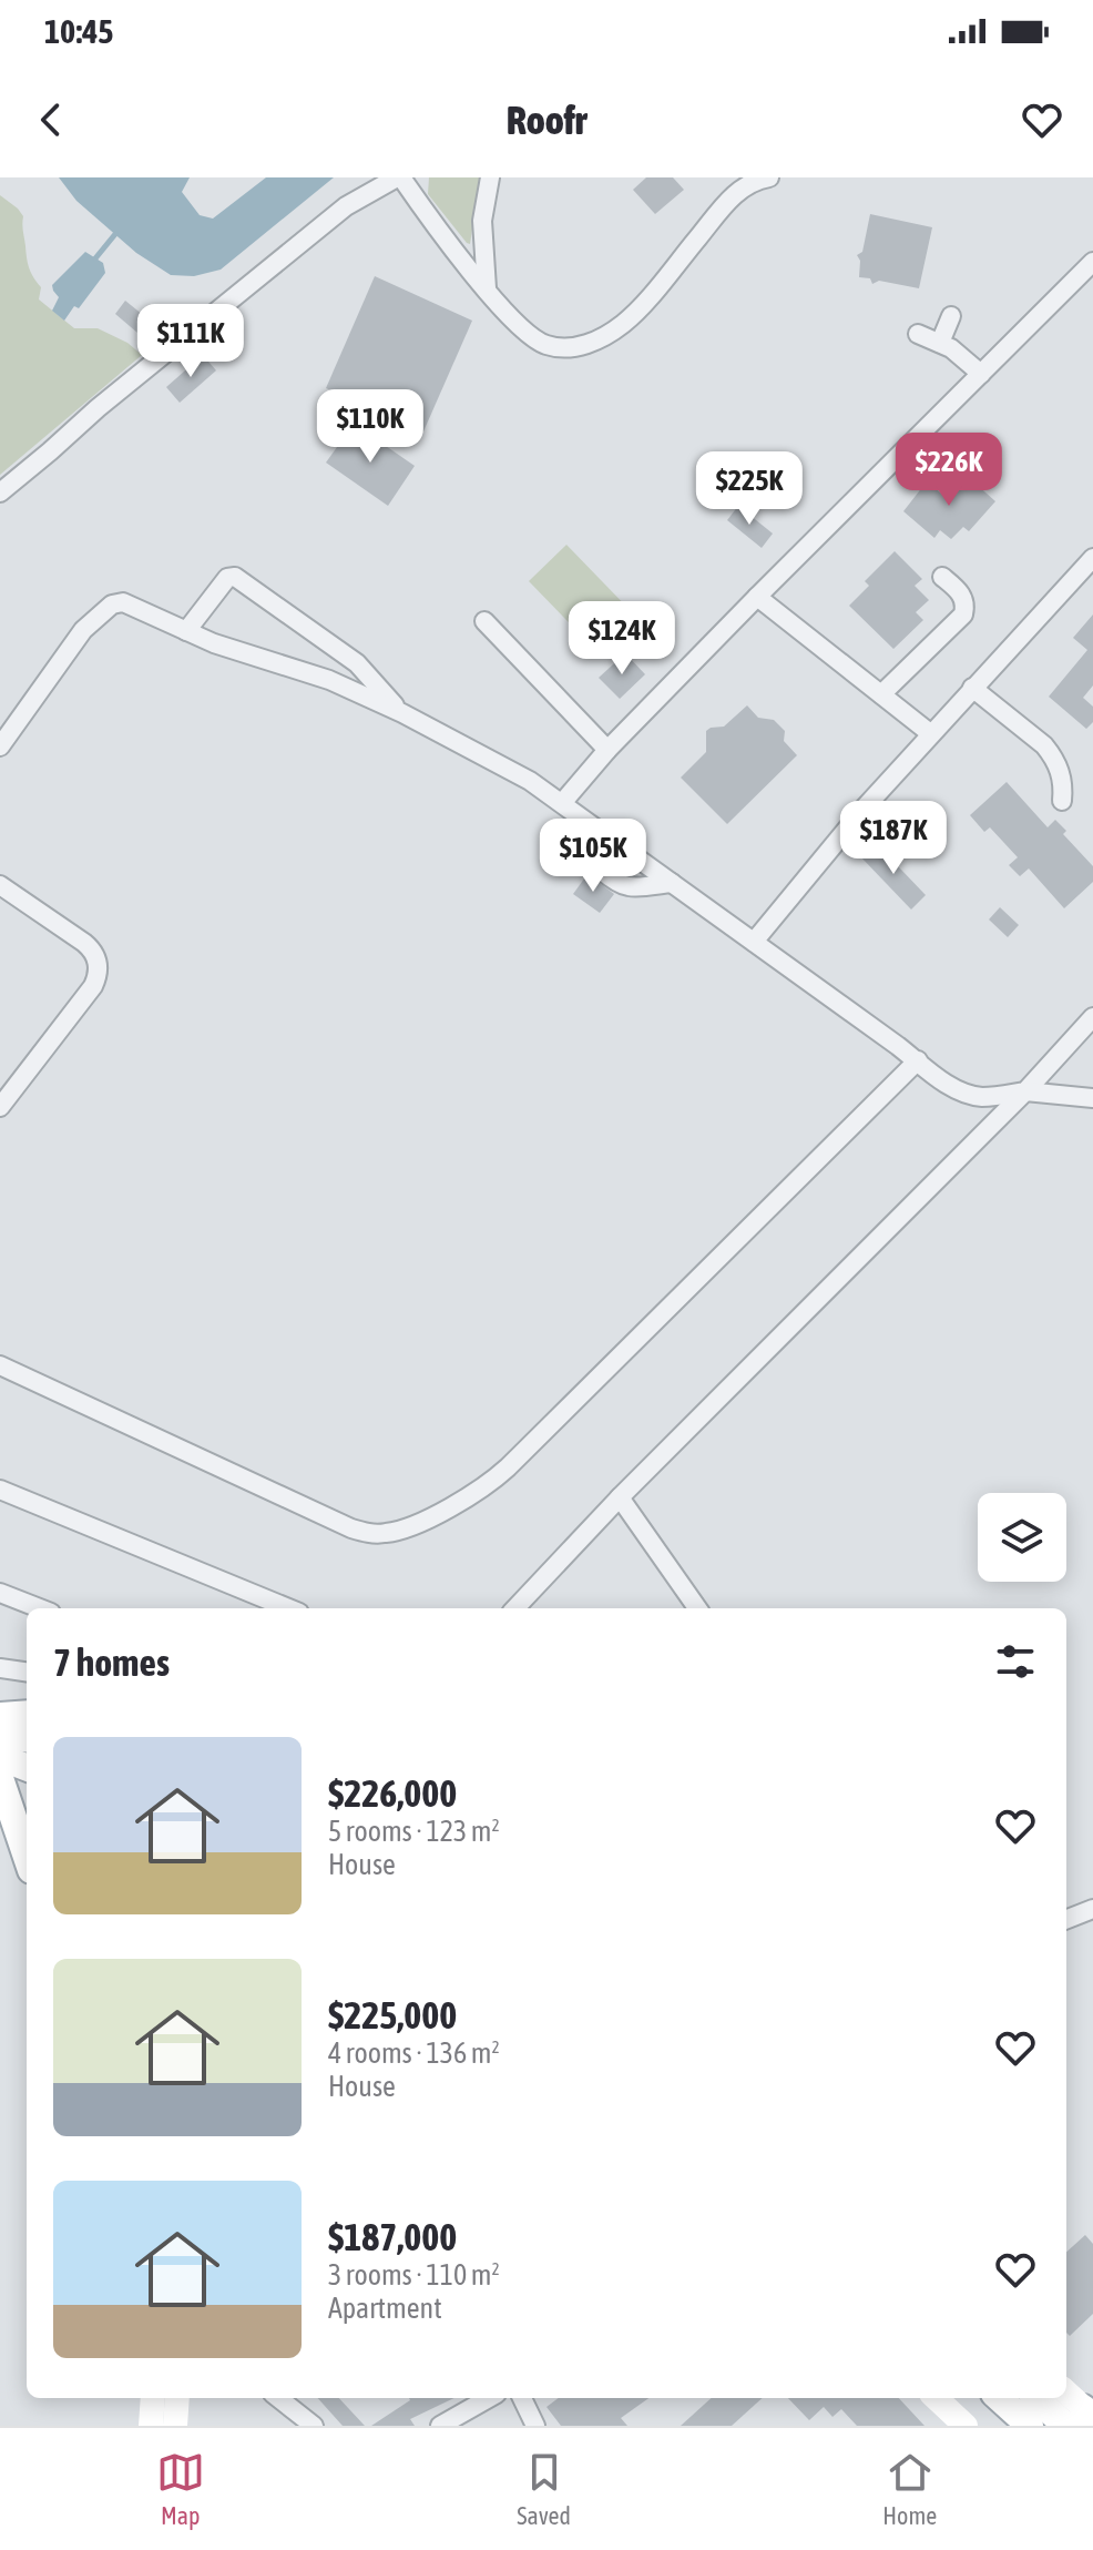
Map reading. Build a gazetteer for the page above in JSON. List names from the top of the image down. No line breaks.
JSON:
{"page":{"status":"10:45","header":"Roofr","price":["$111K","$110K","$226K","$225K","$124K","$187K","$105K"],"heading":"7 homes","list":[{"name":"$226,000","note":"5 rooms · 123 m² · House"},{"name":"$225,000","note":"4 rooms · 136 m² · House"},{"name":"$187,000","note":"3 rooms · 110 m² · Apartment"}],"tabs":["Map","Saved","Home"]}}
